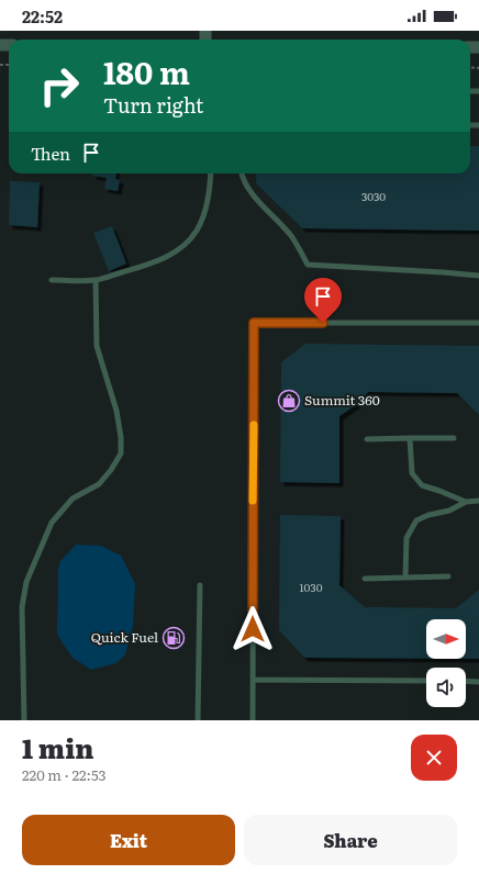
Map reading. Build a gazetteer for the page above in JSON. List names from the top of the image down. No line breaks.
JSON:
{"places":{"shop":["Summit 360"],"fuel station":["Quick Fuel"]},"house_numbers":["3030","1030"],"north":"right","page":{"status":"22:52","turn":["180 m","Turn right"],"then":"Then","heading":["1 min","220 m · 22:53"],"buttons":["Exit","Share"]}}
